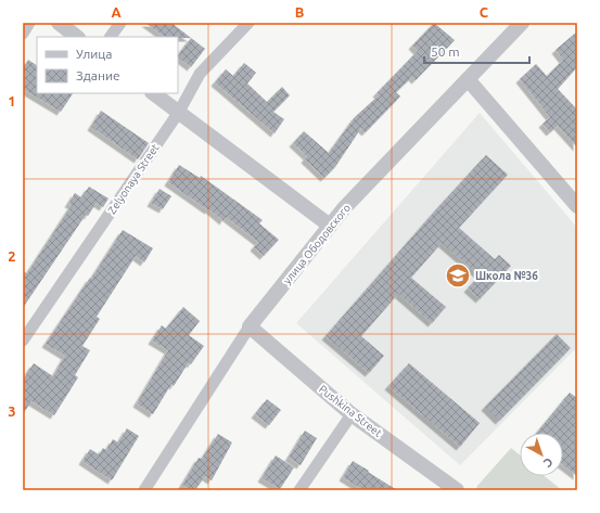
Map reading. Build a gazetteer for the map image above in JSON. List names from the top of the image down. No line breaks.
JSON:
{"streets":{"street":["Zelyonaya Street","улица Ободовского","Pushkina Street"]},"crossings":[["улица Ободовского","Pushkina Street"]],"places":{"school or university":["Школа №36"]},"legend":["Улица","Здание"],"scale_bar":"50 m","north":"bottom right","grid":{"columns":["A","B","C"],"rows":["1","2","3"]}}
